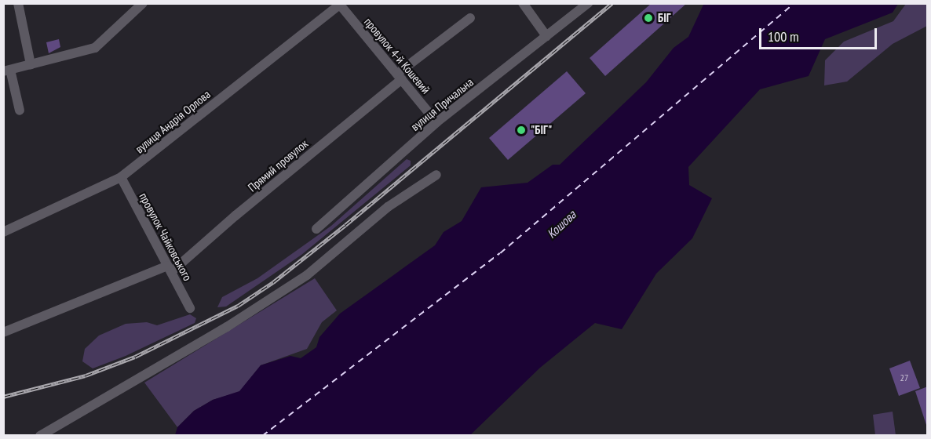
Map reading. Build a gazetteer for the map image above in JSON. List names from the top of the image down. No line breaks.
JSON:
{"streets":{"street":["провулок 4-й Кошевий","вулиця Причальна","вулиця Андрія Орлова","Прямий провулок","провулок Чайковського"]},"crossings":[["провулок 4-й Кошевий","вулиця Причальна"],["провулок 4-й Кошевий","вулиця Андрія Орлова"],["провулок 4-й Кошевий","Прямий провулок"],["вулиця Андрія Орлова","провулок Чайковського"],["Прямий провулок","провулок Чайковського"]],"water":["Кошова"],"places":["БІГ","\"БІГ\""],"house_numbers":["27"],"scale_bar":"100 m"}
